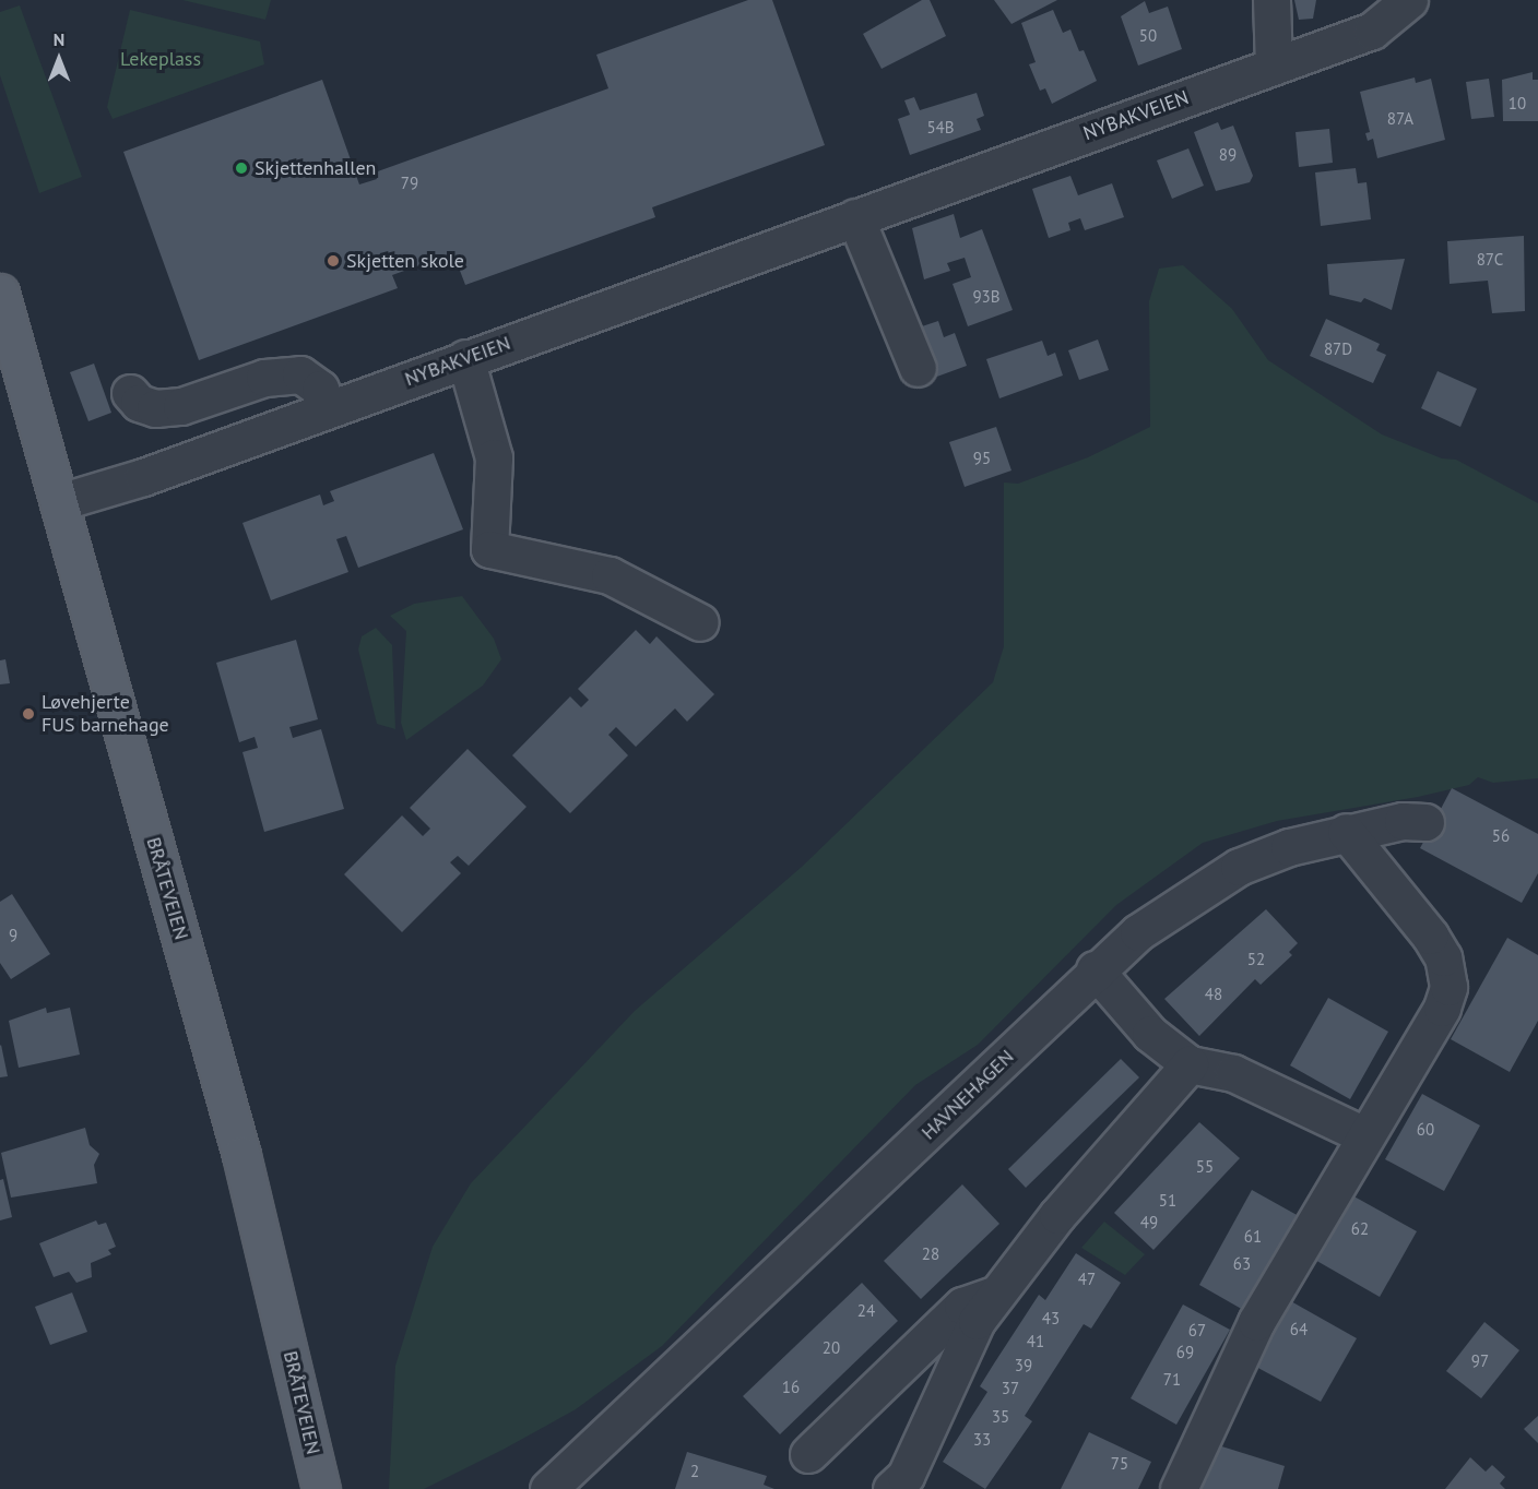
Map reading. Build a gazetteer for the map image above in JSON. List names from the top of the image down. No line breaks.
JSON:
{"streets":{"main road":["BRÅTEVEIEN"],"street":["NYBAKVEIEN","HAVNEHAGEN"]},"crossings":[["NYBAKVEIEN","BRÅTEVEIEN"]],"parks":["Lekeplass"],"places":["Skjettenhallen","Skjetten skole","Løvehjerte FUS barnehage"],"house_numbers":["50","10","87A","54B","89","79","87C","93B","87D","95","56","9","52","48","60","55","51","49","62","61","28","63","47","24","43","64","67","41","20","69","97","39","71","16","37","35","33","75","2"],"north":"top"}
